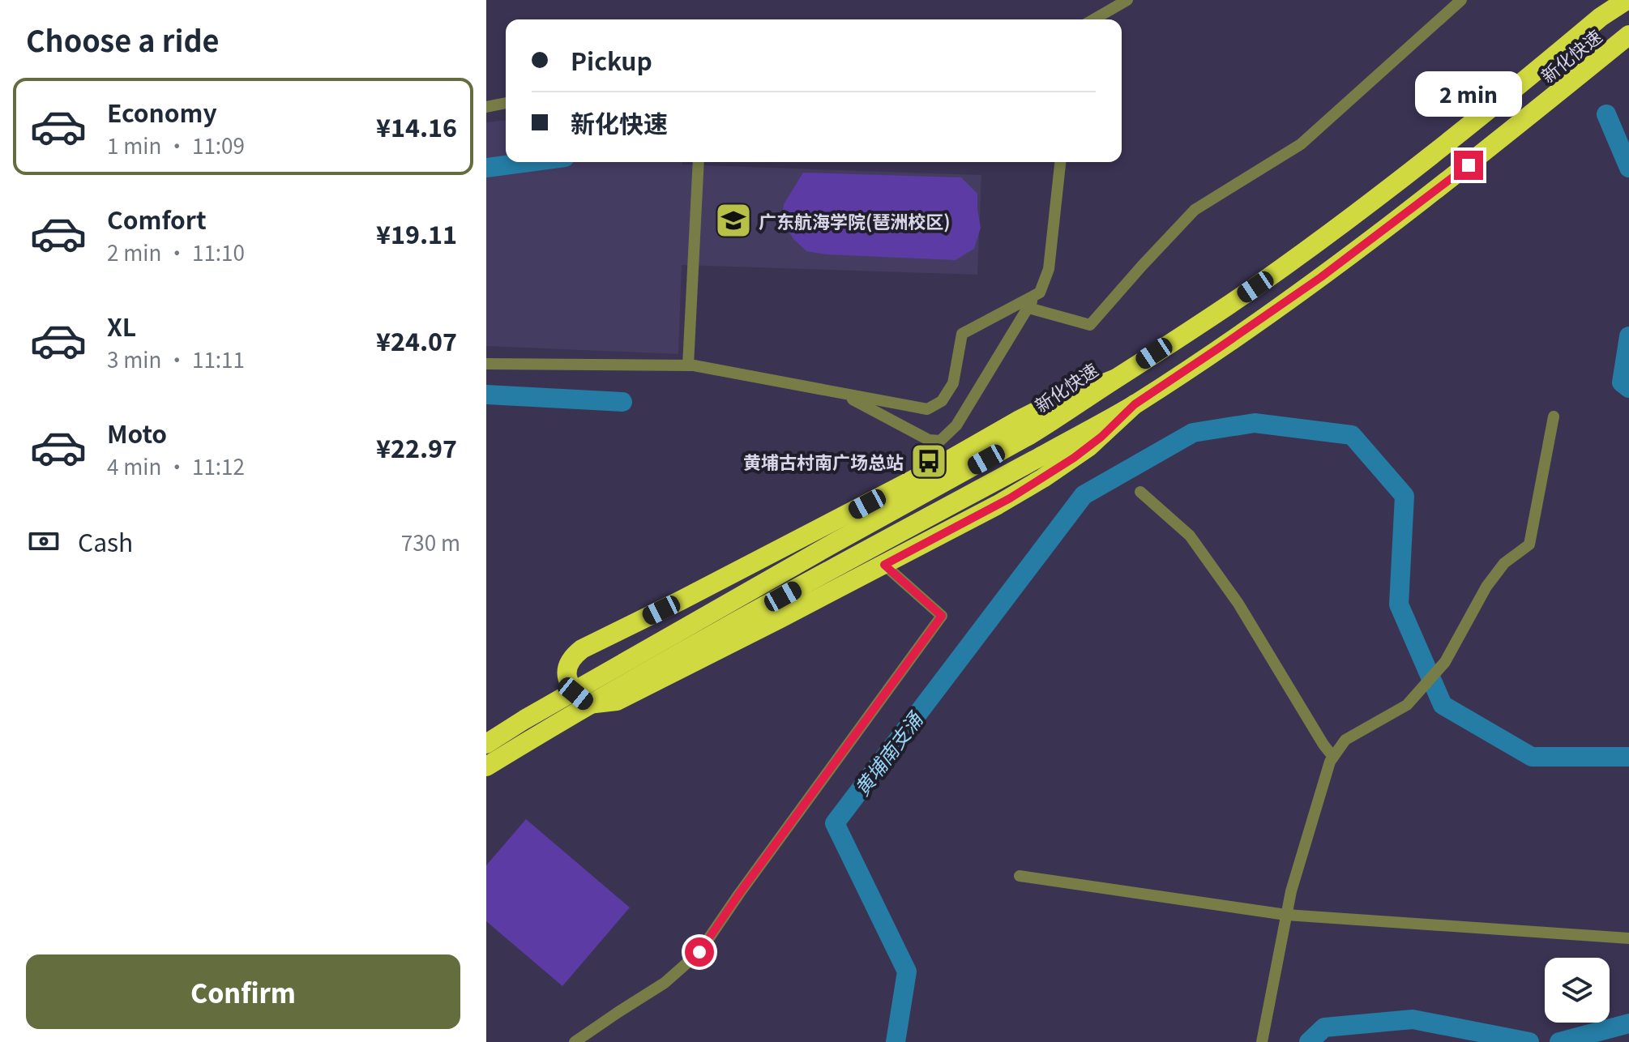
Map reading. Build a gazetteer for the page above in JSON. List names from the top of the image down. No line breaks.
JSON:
{"streets":{"highway":["新化快速"]},"water":["黄埔南支涌"],"places":{"school or university":["广东航海学院(琶洲校区)"],"bus stop":["黄埔古村南广场总站"]},"page":{"heading":"Choose a ride","banner":["Pickup","新化快速"],"bubble":"2 min","list":[{"name":"Economy","note":"1 min · 11:09","value":"¥14.16"},{"name":"Comfort","note":"2 min · 11:10","value":"¥19.11"},{"name":"XL","note":"3 min · 11:11","value":"¥24.07"},{"name":"Moto","note":"4 min · 11:12","value":"¥22.97"}],"pay":["Cash","730 m"],"buttons":"Confirm"}}
